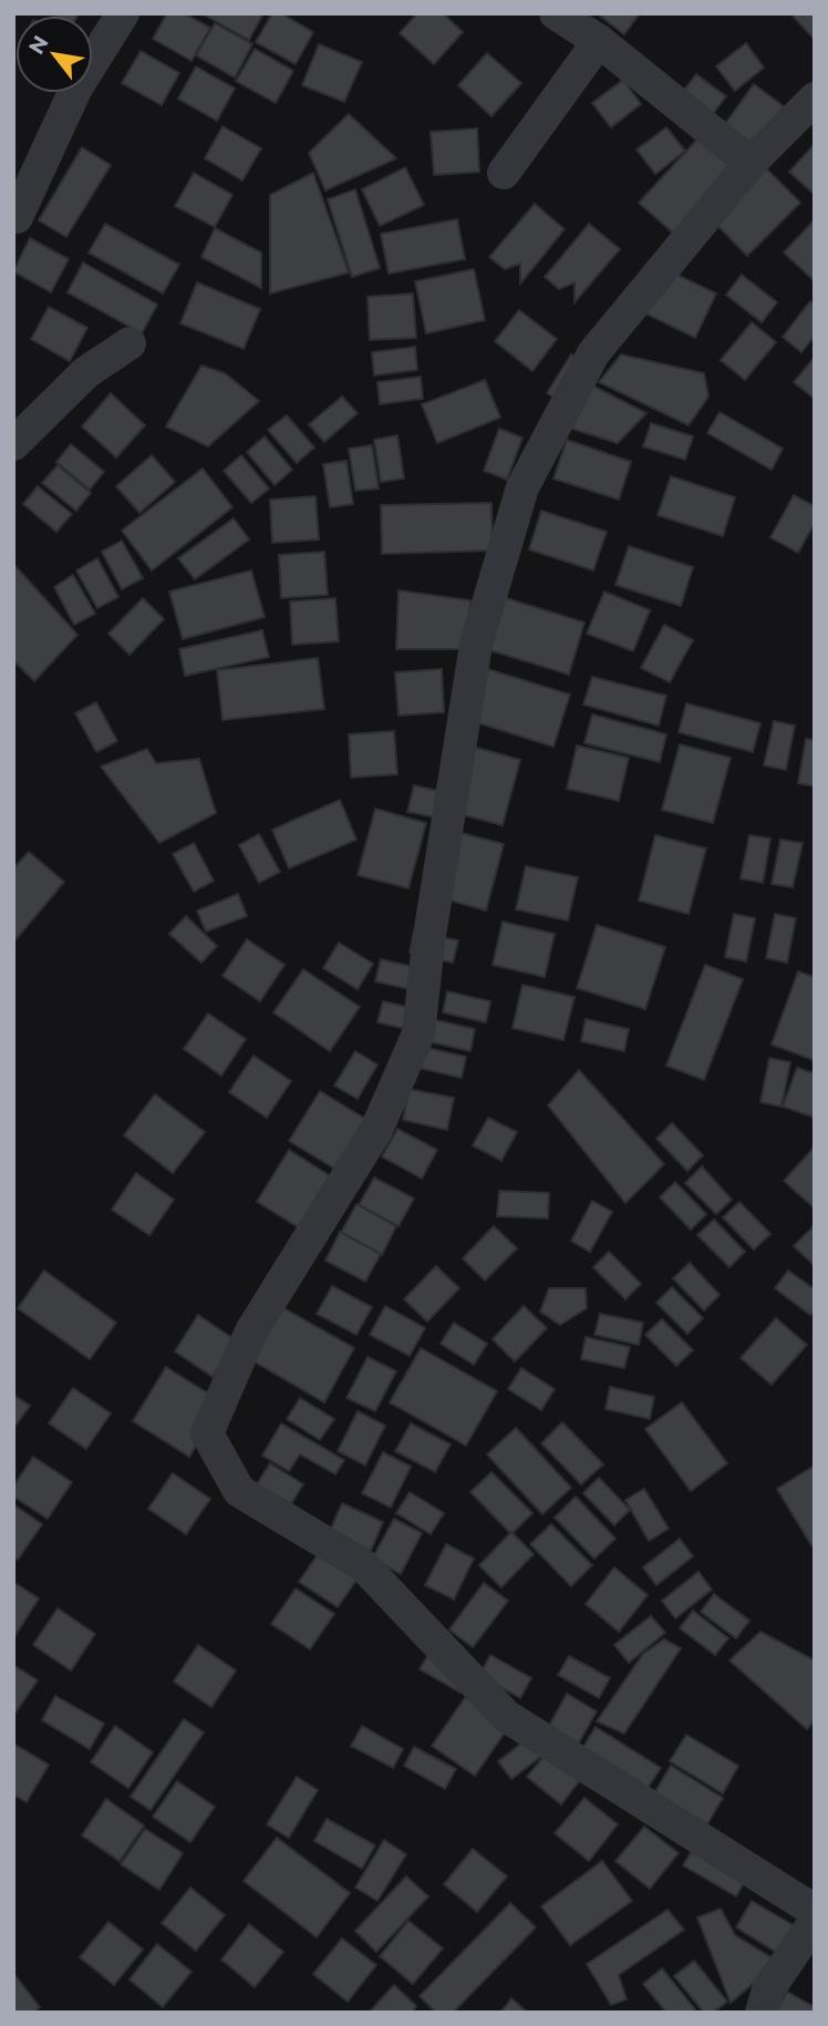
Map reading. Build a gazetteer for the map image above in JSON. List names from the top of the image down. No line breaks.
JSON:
{"north":"top left"}
